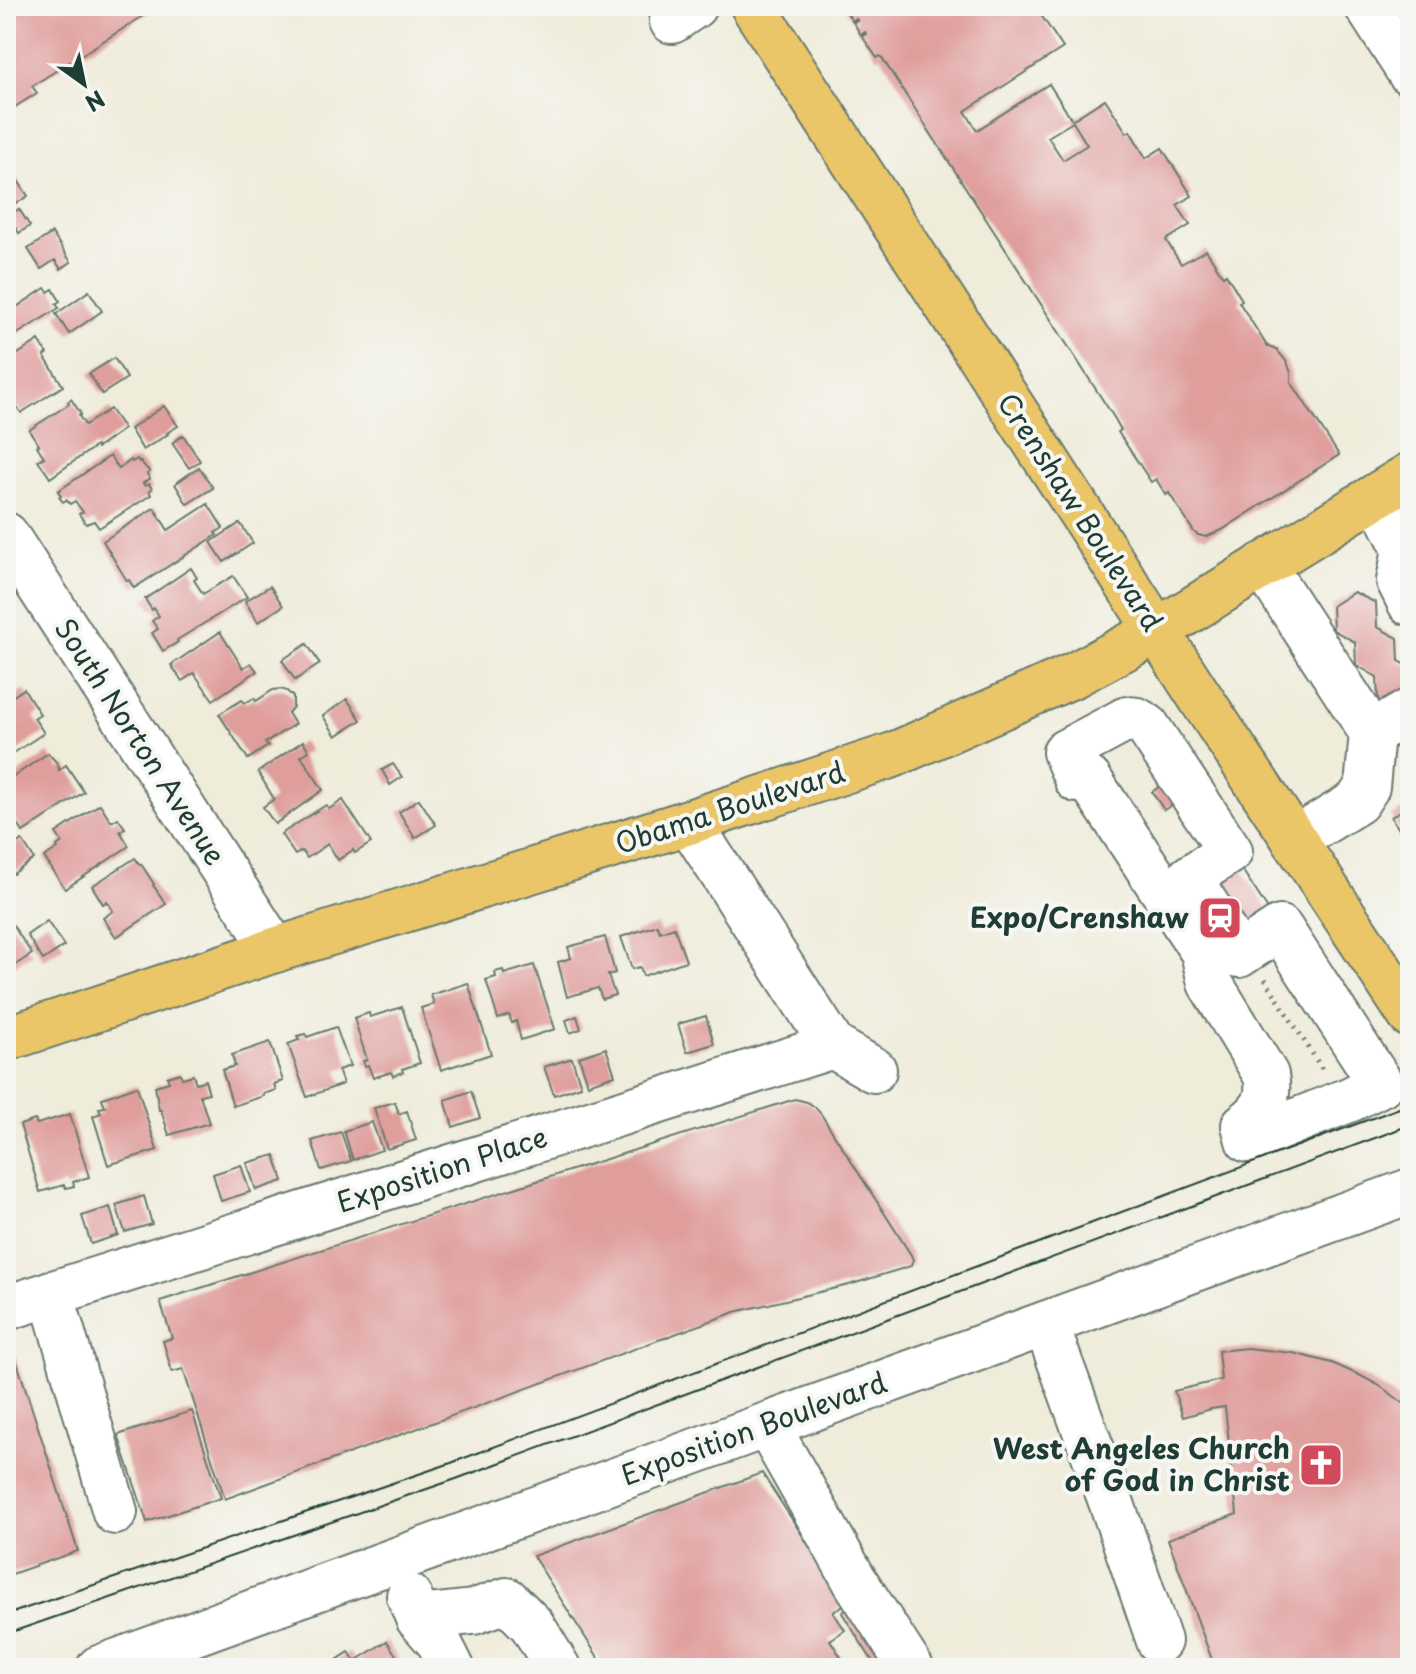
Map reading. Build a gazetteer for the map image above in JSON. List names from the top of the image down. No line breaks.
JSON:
{"streets":{"main road":["Crenshaw Boulevard","Obama Boulevard"],"street":["South Norton Avenue","Exposition Place","Exposition Boulevard"]},"crossings":[["Crenshaw Boulevard","Obama Boulevard"],["South Norton Avenue","Obama Boulevard"]],"places":{"station":["Expo/Crenshaw"],"church":["West Angeles Church of God in Christ"]},"north":"bottom right"}
